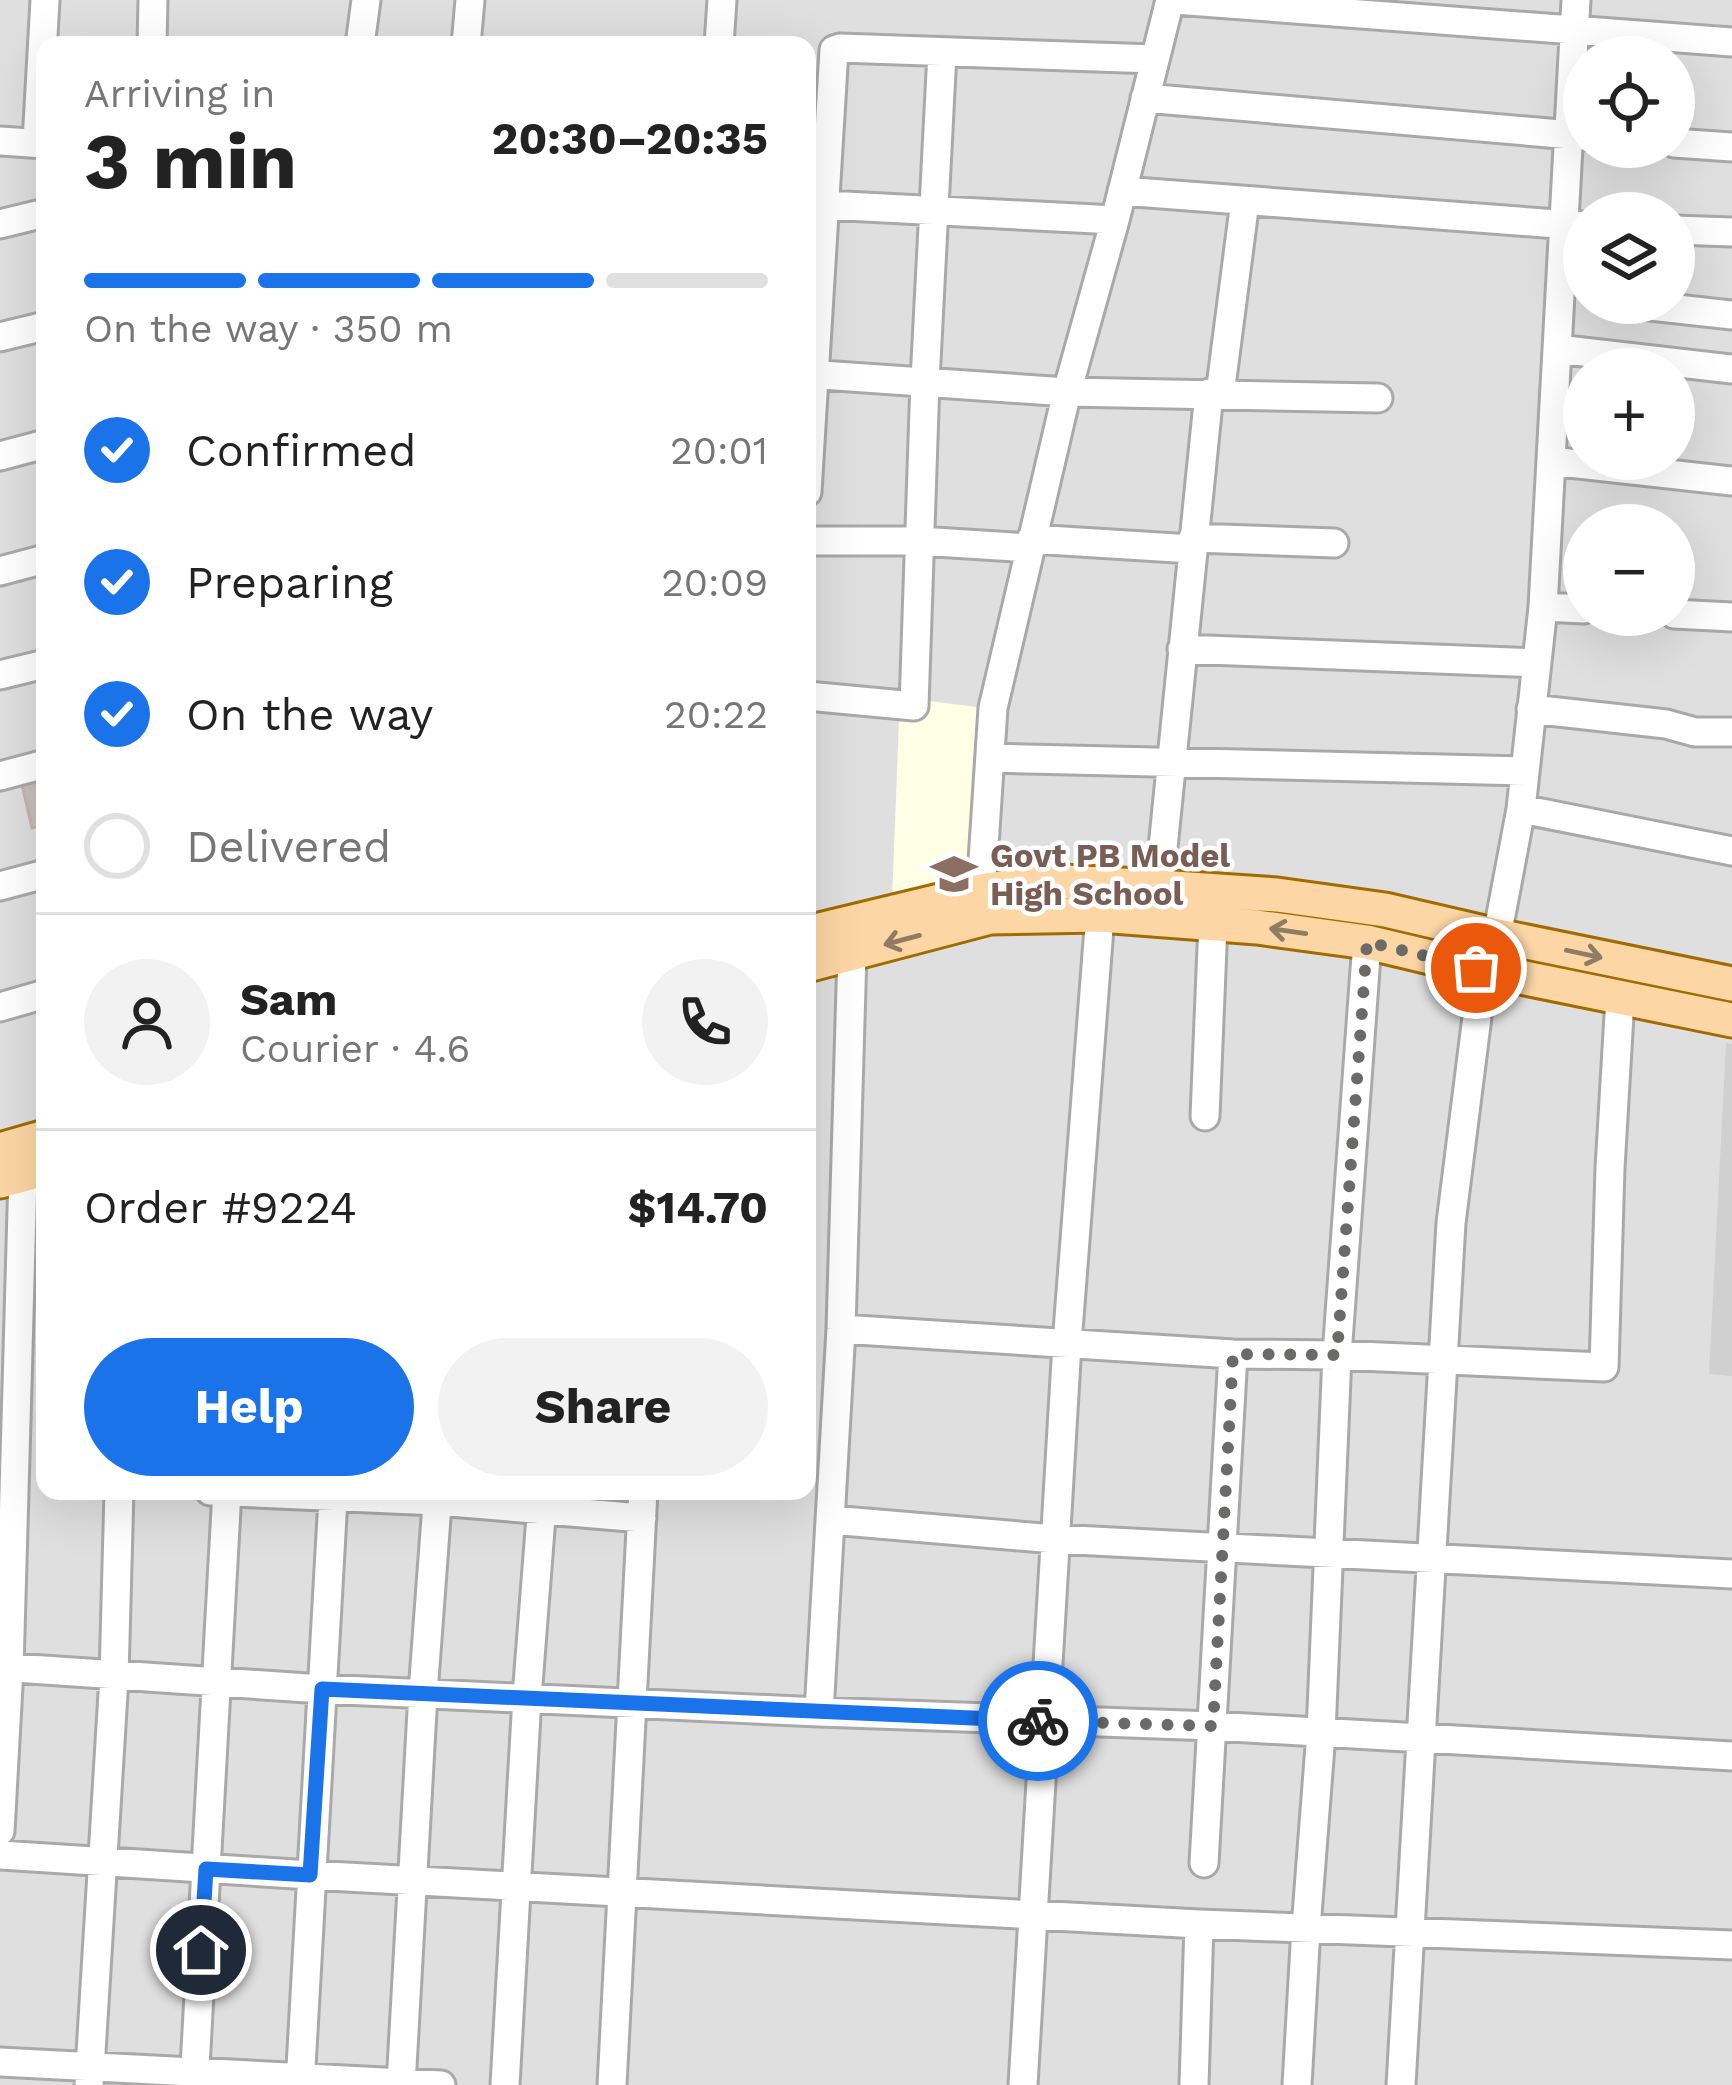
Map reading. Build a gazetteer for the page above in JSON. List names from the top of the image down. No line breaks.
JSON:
{"places":{"school or university":["Govt PB Model High School"]},"page":{"map_buttons":["+","−"],"heading":["3 min","Arriving in","20:30–20:35"],"panel":["Sam","Courier · 4.6","Order #9224","$14.70"],"bar":"On the way · 350 m","list":[["Confirmed","20:01"],["Preparing","20:09"],["On the way","20:22"],"Delivered"],"buttons":["Help","Share"]}}
